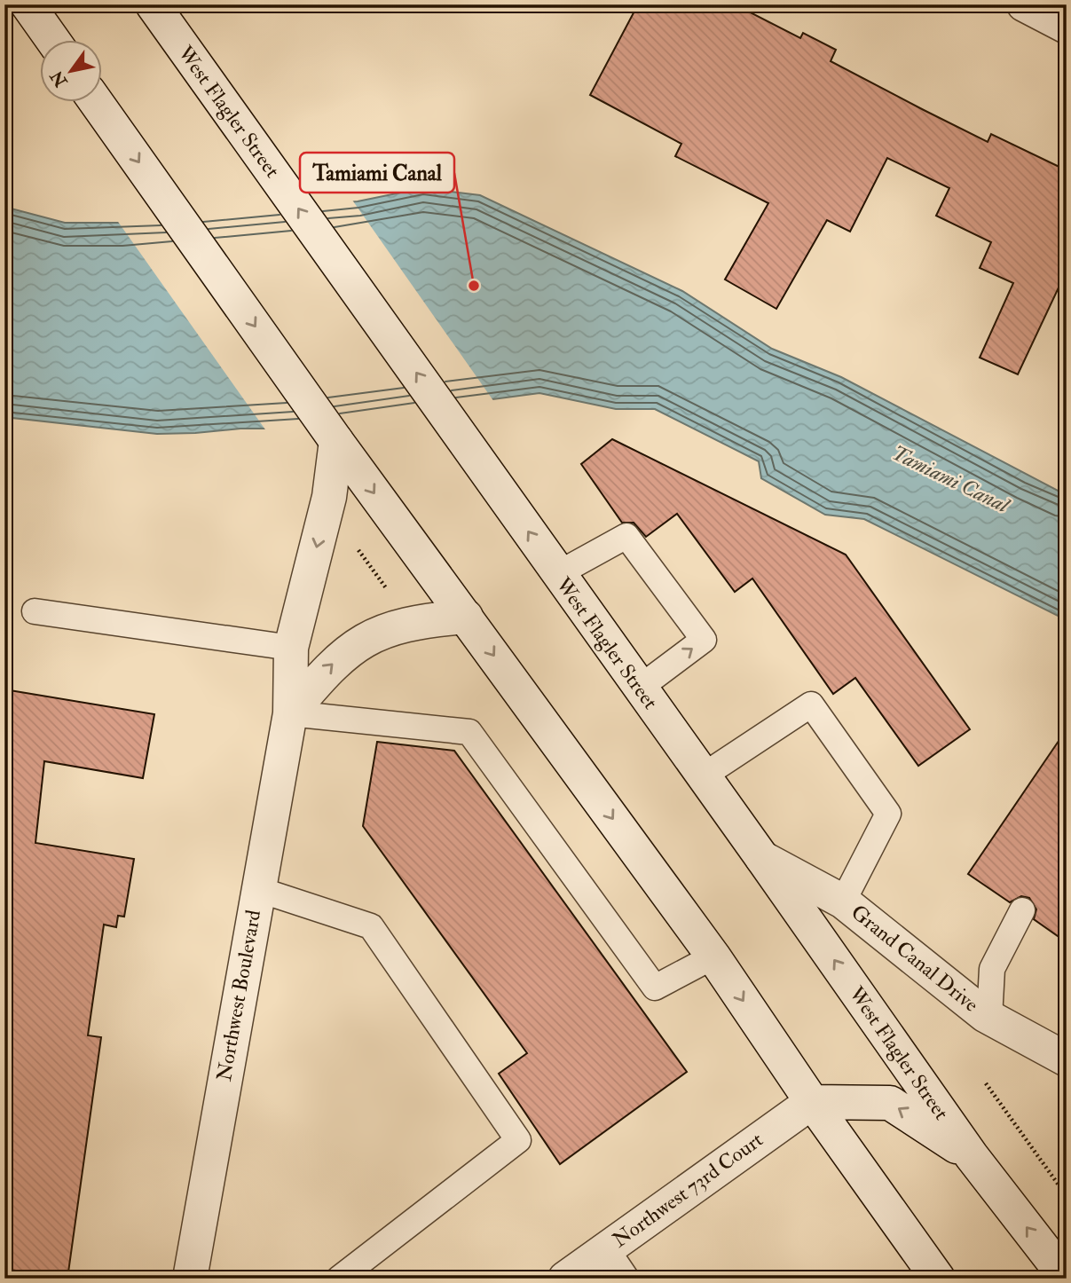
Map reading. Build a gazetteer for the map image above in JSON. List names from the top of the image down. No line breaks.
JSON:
{"streets":{"main road":["West Flagler Street","Grand Canal Drive","Northwest Boulevard","Northwest 73rd Court"]},"crossings":[["West Flagler Street","Grand Canal Drive"]],"water":["Tamiami Canal"],"places":["Tamiami Canal"],"north":"bottom left"}
